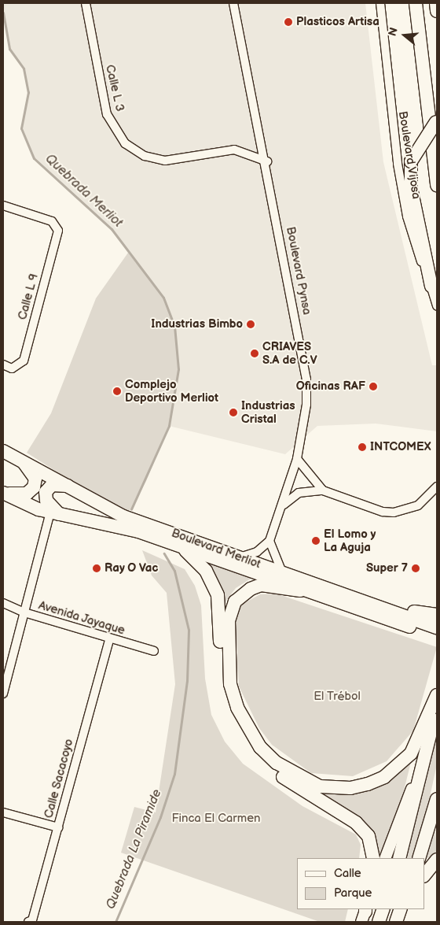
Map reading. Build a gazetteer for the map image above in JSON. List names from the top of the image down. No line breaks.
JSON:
{"streets":{"main road":["Boulevard Merliot"],"street":["Calle L 3","Boulevard Vijosa","Boulevard Pynsa","Calle L 9","Avenida Jayaque","Calle Sacacoyo"]},"crossings":[["Calle L 3","Boulevard Pynsa"],["Avenida Jayaque","Calle Sacacoyo"]],"water":["Quebrada Merliot","Quebrada La Piramide"],"parks":["El Trébol","Finca El Carmen"],"places":["Plasticos Artisa","Industrias Bimbo","CRIAVES S.A de C.V","Oficinas RAF","Complejo Deportivo Merliot","Industrias Cristal","INTCOMEX","El Lomo y La Aguja","Ray O Vac","Super 7"],"legend":["Calle","Parque"],"north":"left"}
